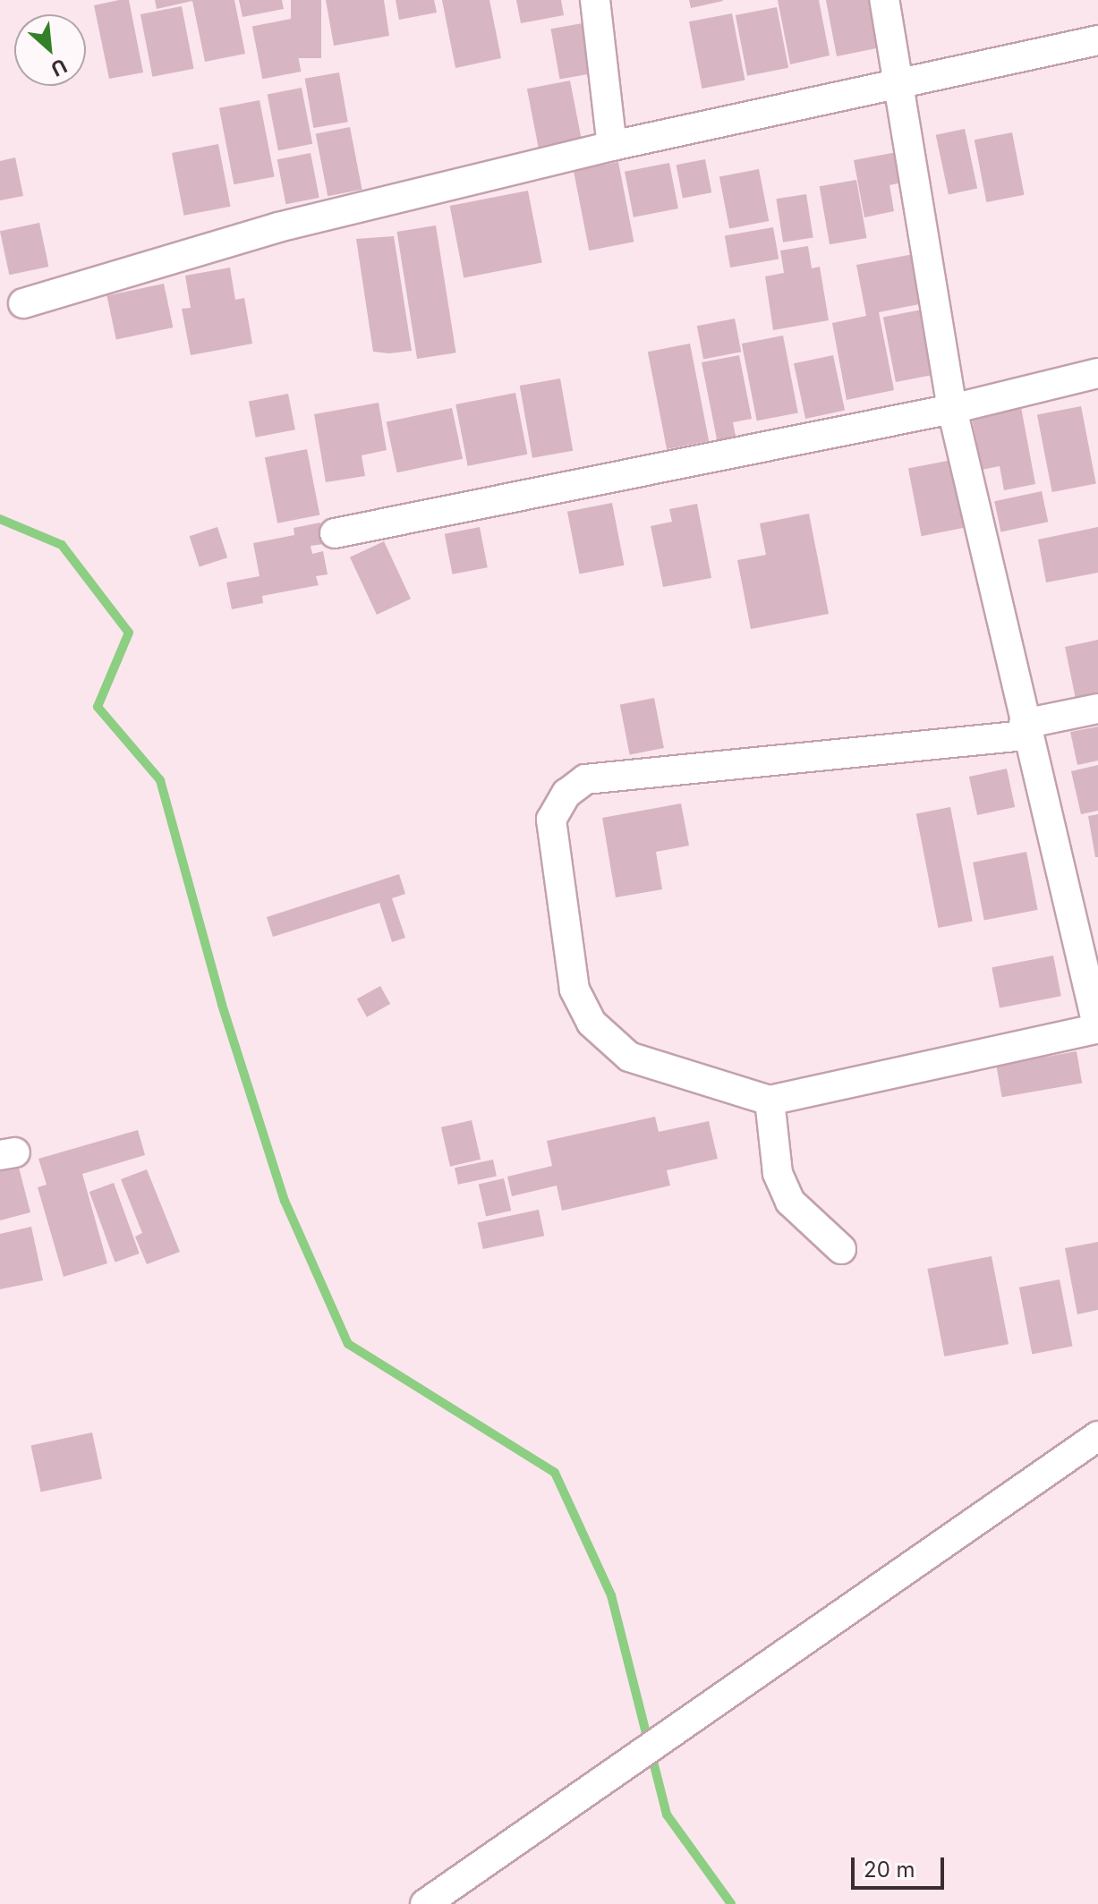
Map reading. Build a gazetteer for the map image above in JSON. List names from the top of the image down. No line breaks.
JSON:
{"scale_bar":"20 m","north":"bottom right"}
